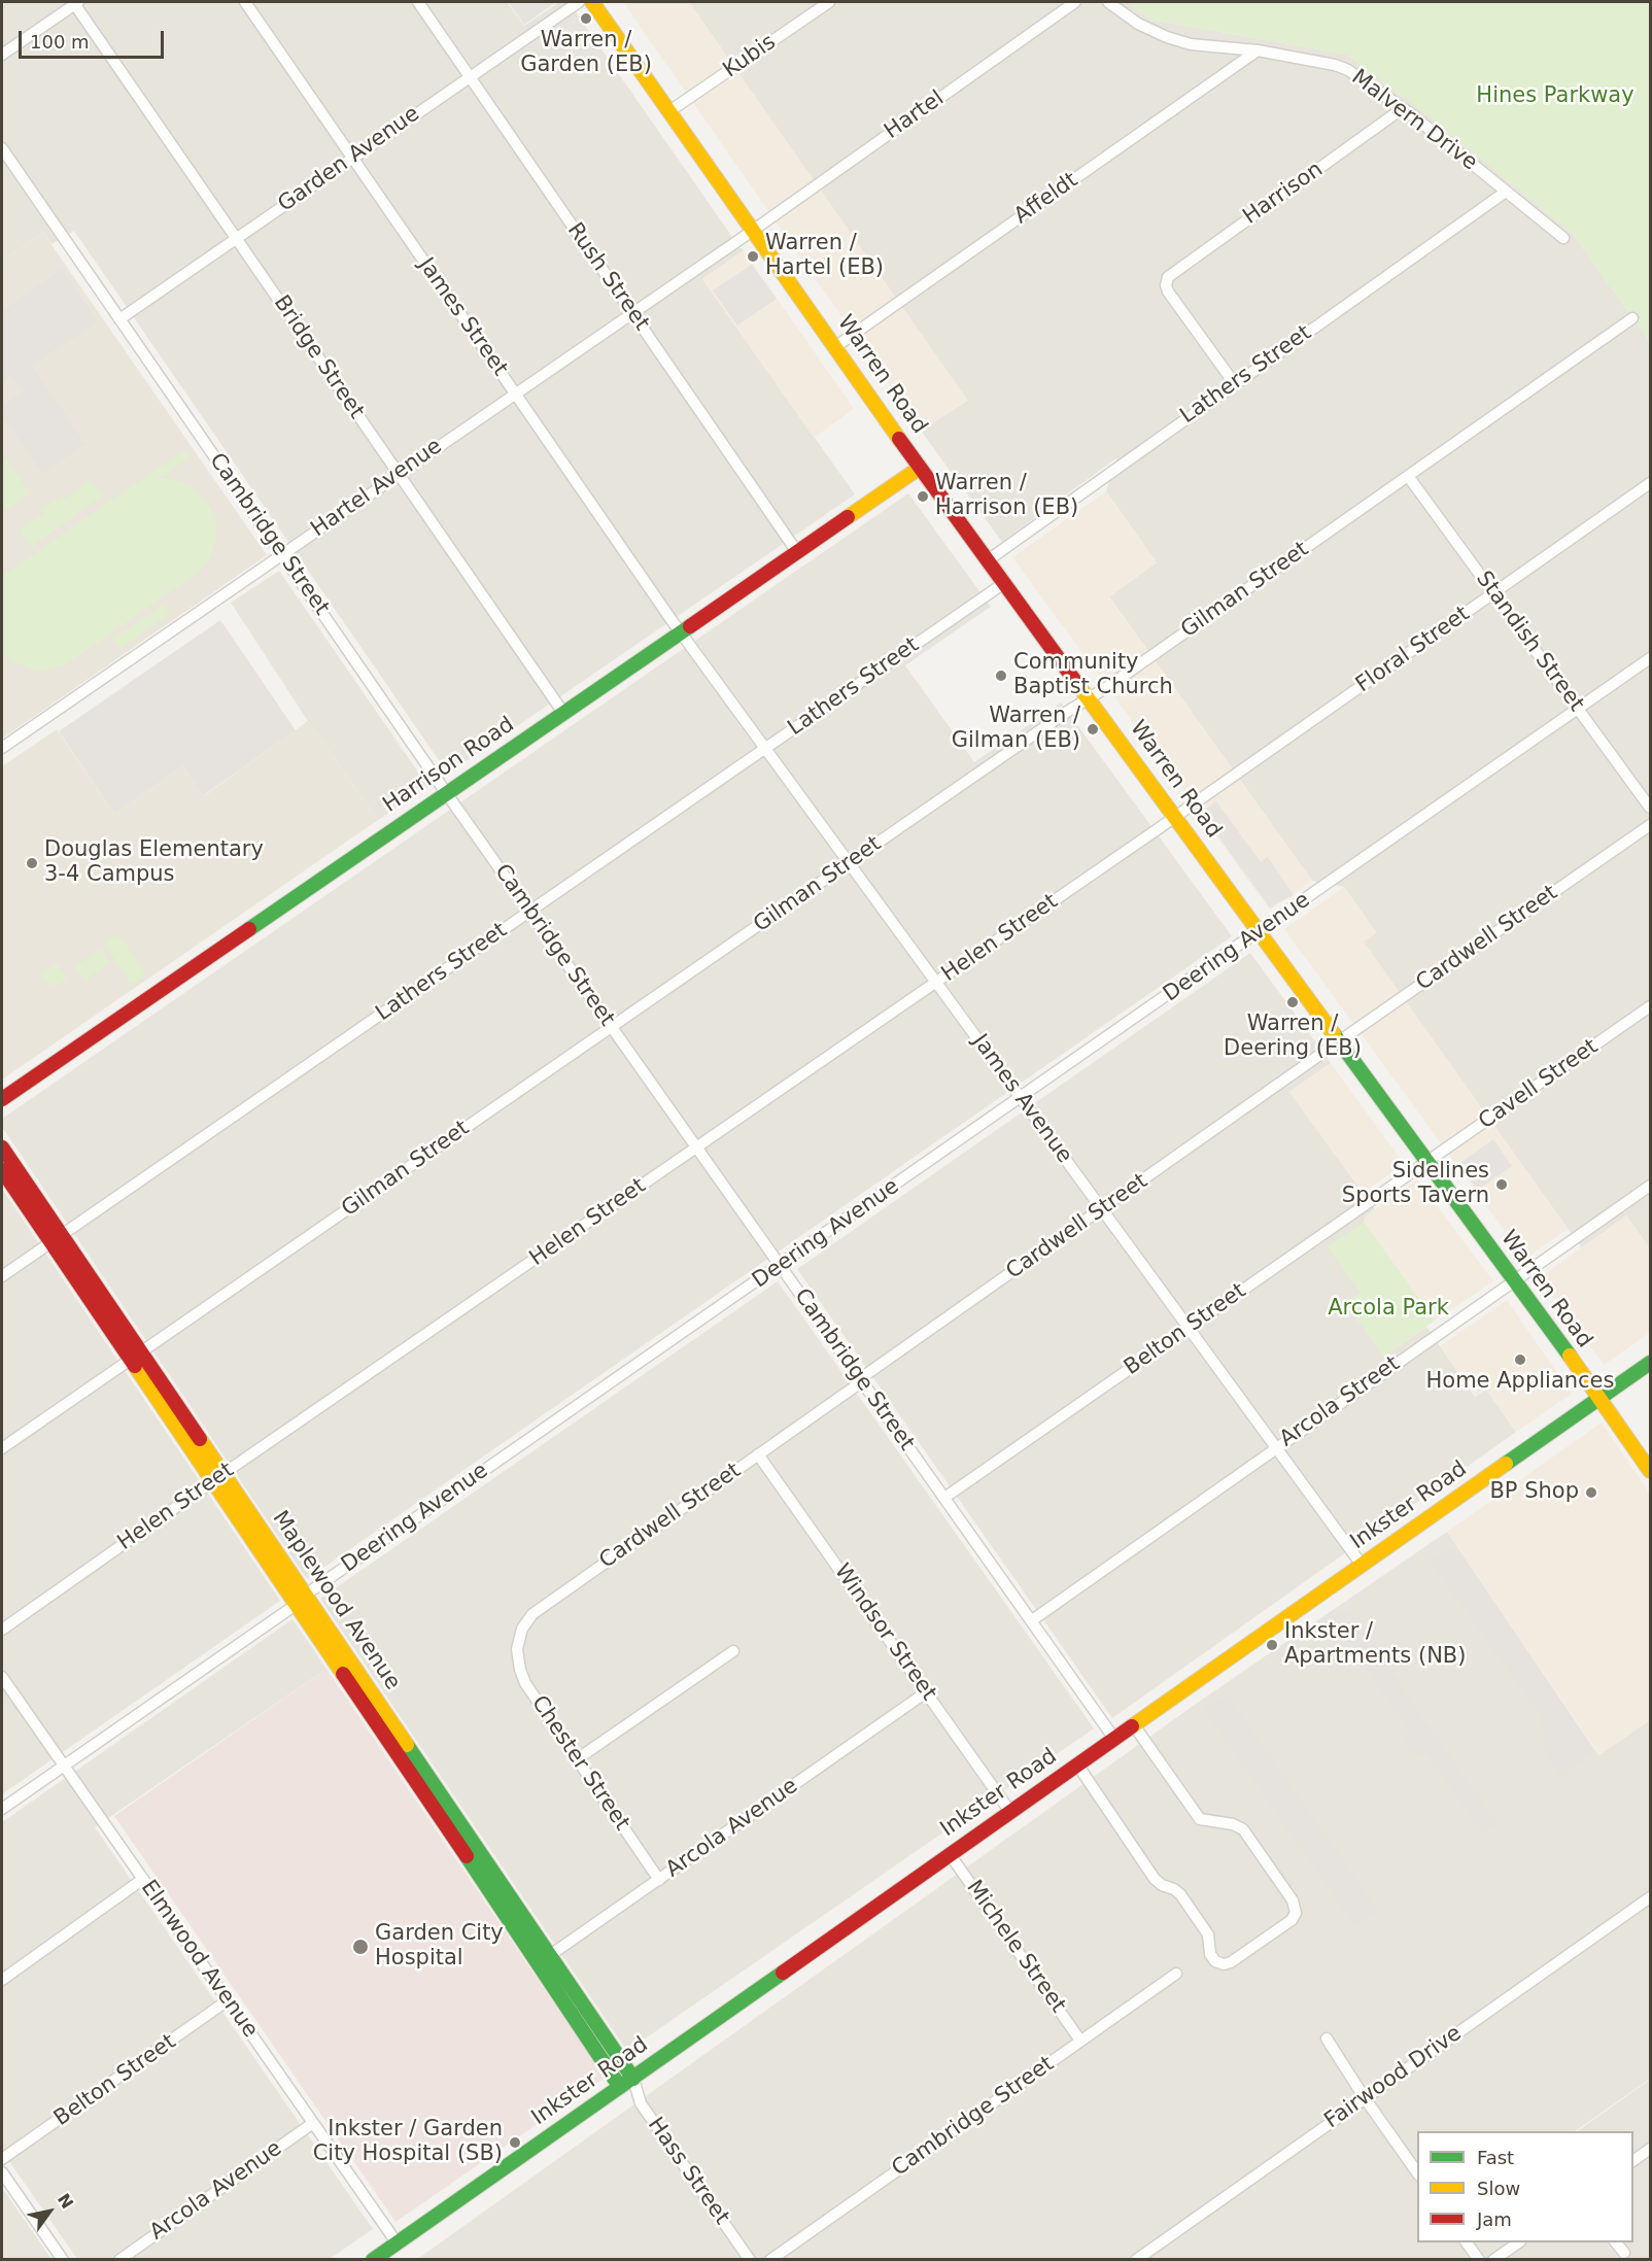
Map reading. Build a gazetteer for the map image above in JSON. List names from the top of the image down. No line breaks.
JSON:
{"streets":{"main road":["Warren Road","Harrison Road","Inkster Road","Maplewood Avenue"],"street":["Kubis","Hartel","Malvern Drive","Garden Avenue","Harrison","Affeldt","Rush Street","James Street","Bridge Street","Lathers Street","Hartel Avenue","Cambridge Street","Gilman Street","Standish Street","Floral Street","Helen Street","Cardwell Street","Deering Avenue","Cavell Street","James Avenue","Belton Street","Arcola Street","Windsor Street","Chester Street","Arcola Avenue","Michele Street","Elmwood Avenue","Fairwood Drive","Hass Street"]},"crossings":[["Kubis","Warren Road"],["Hartel","Warren Road"],["Hartel","Hartel Avenue"],["Malvern Drive","Harrison"],["Malvern Drive","Affeldt"],["Malvern Drive","Lathers Street"],["Garden Avenue","Rush Street"],["Garden Avenue","James Street"],["Garden Avenue","Bridge Street"],["Garden Avenue","Cambridge Street"],["Harrison","Lathers Street"],["Affeldt","Warren Road"],["Rush Street","Hartel Avenue"],["Rush Street","Harrison Road"],["James Street","Hartel Avenue"],["James Street","Harrison Road"],["James Street","James Avenue"],["Bridge Street","Hartel Avenue"],["Bridge Street","Harrison Road"],["Warren Road","Lathers Street"],["Warren Road","Hartel Avenue"],["Warren Road","Gilman Street"],["Warren Road","Floral Street"],["Warren Road","Harrison Road"],["Warren Road","Helen Street"],["Warren Road","Cardwell Street"],["Warren Road","Deering Avenue"],["Warren Road","Cavell Street"],["Warren Road","Belton Street"],["Warren Road","Arcola Street"],["Warren Road","Inkster Road"],["Lathers Street","Cambridge Street"],["Lathers Street","James Avenue"],["Lathers Street","Maplewood Avenue"],["Hartel Avenue","Cambridge Street"],["Cambridge Street","Gilman Street"],["Cambridge Street","Harrison Road"],["Cambridge Street","Helen Street"],["Cambridge Street","Cardwell Street"],["Cambridge Street","Deering Avenue"],["Cambridge Street","Belton Street"],["Cambridge Street","Arcola Street"],["Cambridge Street","Inkster Road"],["Cambridge Street","Michele Street"],["Gilman Street","Standish Street"],["Gilman Street","James Avenue"],["Gilman Street","Maplewood Avenue"],["Standish Street","Floral Street"],["Standish Street","Deering Avenue"],["Floral Street","Helen Street"],["Harrison Road","James Avenue"],["Helen Street","James Avenue"],["Helen Street","Maplewood Avenue"],["Cardwell Street","James Avenue"],["Cardwell Street","Windsor Street"],["Cardwell Street","Chester Street"],["Deering Avenue","James Avenue"],["Deering Avenue","Maplewood Avenue"],["Deering Avenue","Elmwood Avenue"],["Cavell Street","Belton Street"],["James Avenue","Belton Street"],["James Avenue","Arcola Street"],["James Avenue","Inkster Road"],["Belton Street","Elmwood Avenue"],["Inkster Road","Maplewood Avenue"],["Inkster Road","Windsor Street"],["Inkster Road","Michele Street"],["Inkster Road","Elmwood Avenue"],["Inkster Road","Hass Street"],["Maplewood Avenue","Arcola Avenue"],["Maplewood Avenue","Hass Street"],["Windsor Street","Arcola Avenue"],["Chester Street","Arcola Avenue"],["Arcola Avenue","Elmwood Avenue"]],"parks":["Hines Parkway","Arcola Park"],"places":["Warren / Garden (EB)","Warren / Hartel (EB)","Warren / Harrison (EB)","Community Baptist Church","Warren / Gilman (EB)","Douglas Elementary 3-4 Campus","Warren / Deering (EB)","Sidelines Sports Tavern","Home Appliances","BP Shop","Inkster / Apartments (NB)","Garden City Hospital","Inkster / Garden City Hospital (SB)"],"legend":["Fast","Slow","Jam"],"scale_bar":"100 m","north":"top right"}
